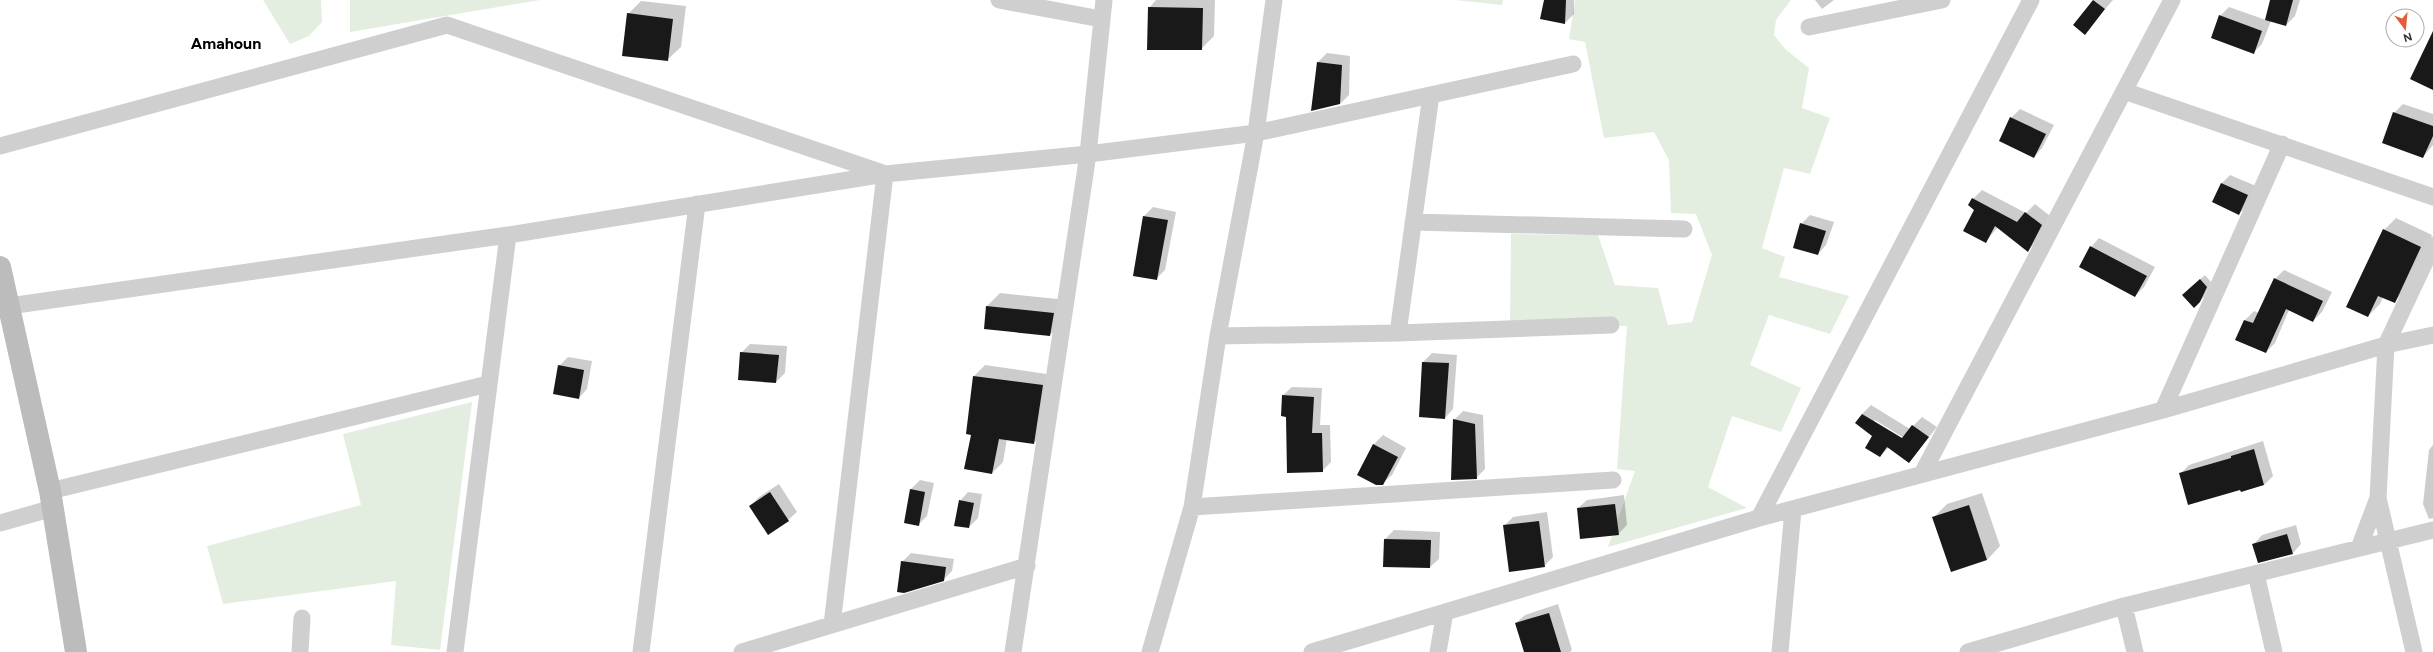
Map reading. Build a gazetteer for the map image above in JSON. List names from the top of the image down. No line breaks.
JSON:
{"districts":["Amahoun"],"north":"bottom"}
